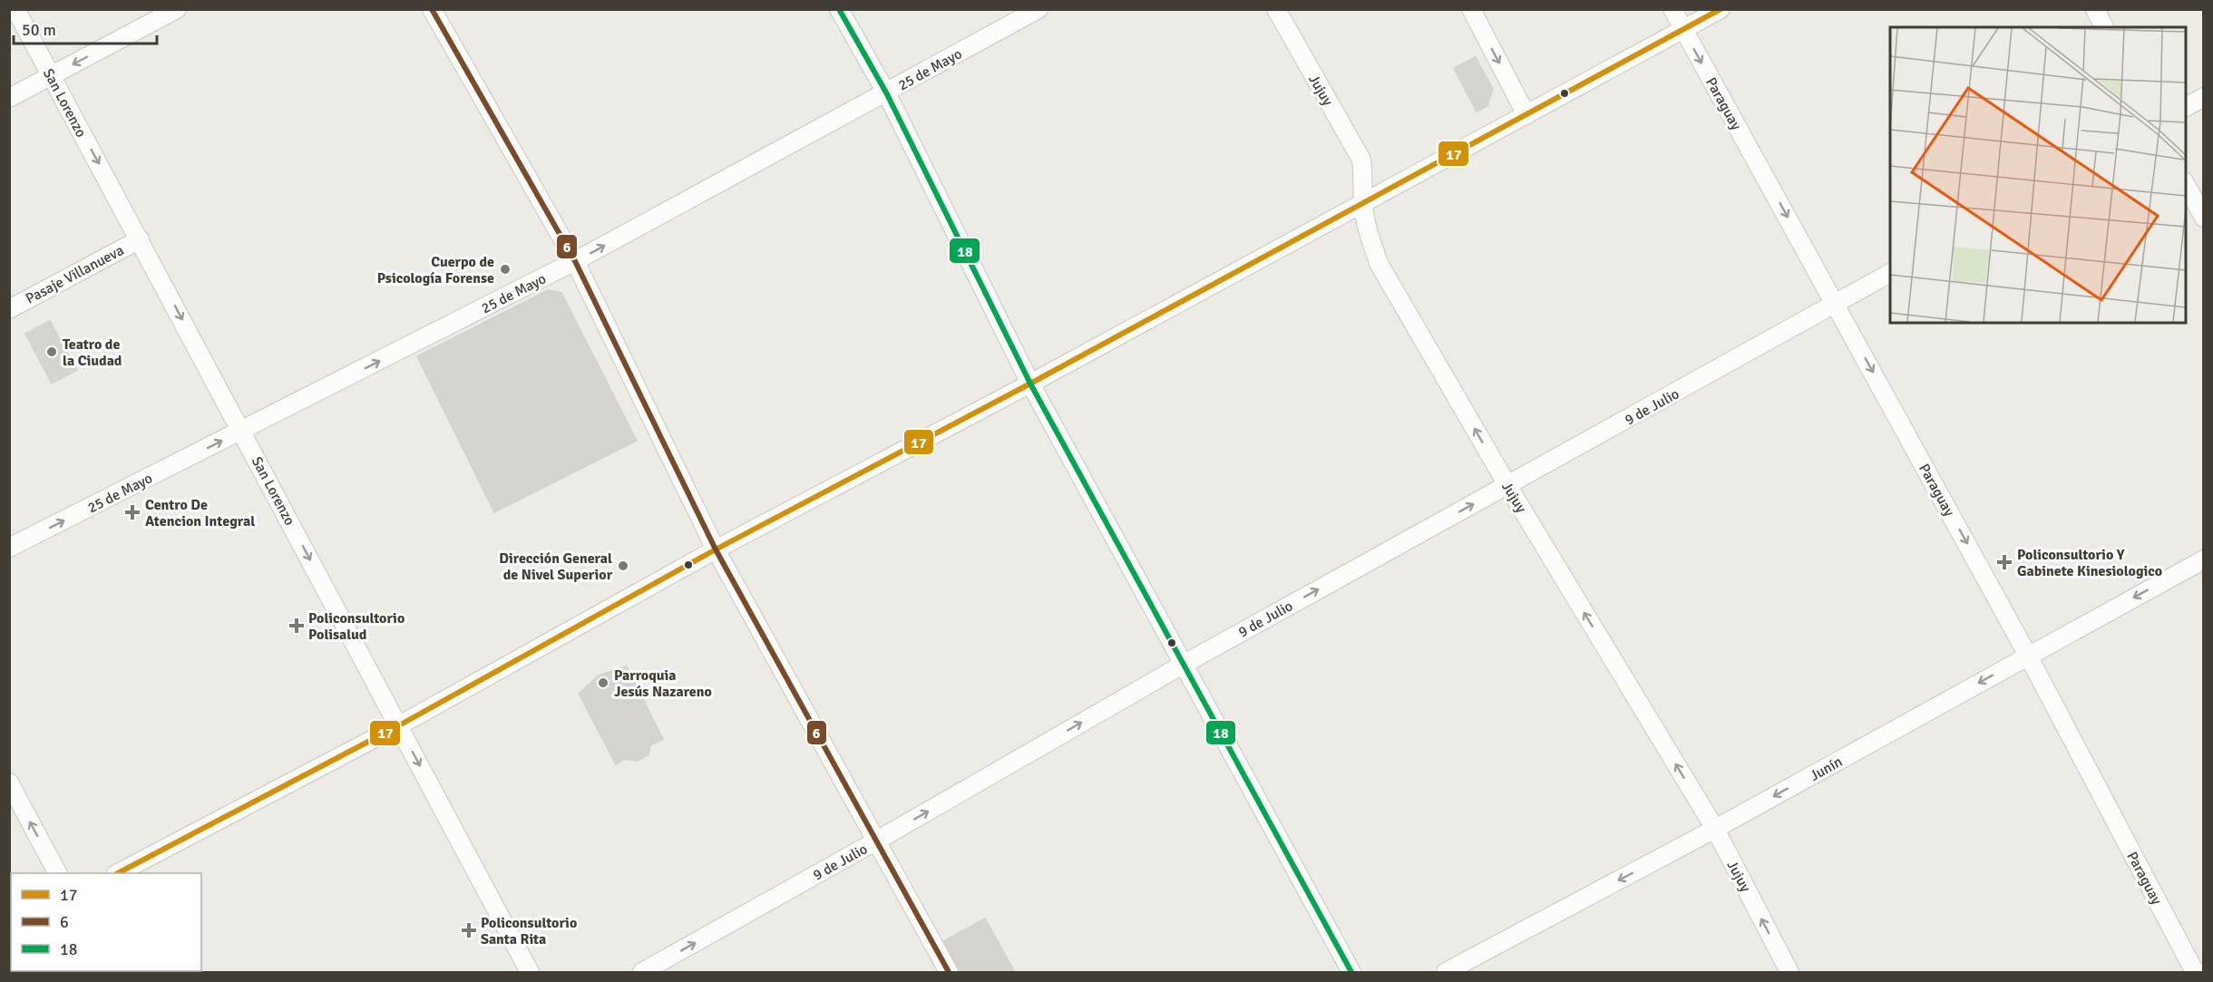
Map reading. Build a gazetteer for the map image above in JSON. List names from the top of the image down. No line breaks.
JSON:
{"streets":{"street":["25 de Mayo","Jujuy","San Lorenzo","Paraguay","Pasaje Villanueva","9 de Julio","Junín"]},"crossings":[["25 de Mayo","San Lorenzo"],["Jujuy","9 de Julio"],["Jujuy","Junín"],["San Lorenzo","Pasaje Villanueva"],["Paraguay","9 de Julio"],["Paraguay","Junín"]],"one_way":["25 de Mayo","Jujuy","San Lorenzo","Paraguay","9 de Julio","Junín"],"places":{"other":["Cuerpo de Psicología Forense","Teatro de la Ciudad","Dirección General de Nivel Superior","Parroquia Jesús Nazareno"],"health":["Centro De Atencion Integral","Policonsultorio Y Gabinete Kinesiologico","Policonsultorio Polisalud","Policonsultorio Santa Rita"]},"lines":["transit line 17","transit line 6","transit line 18"],"legend":["17","6","18"],"scale_bar":"50 m"}
